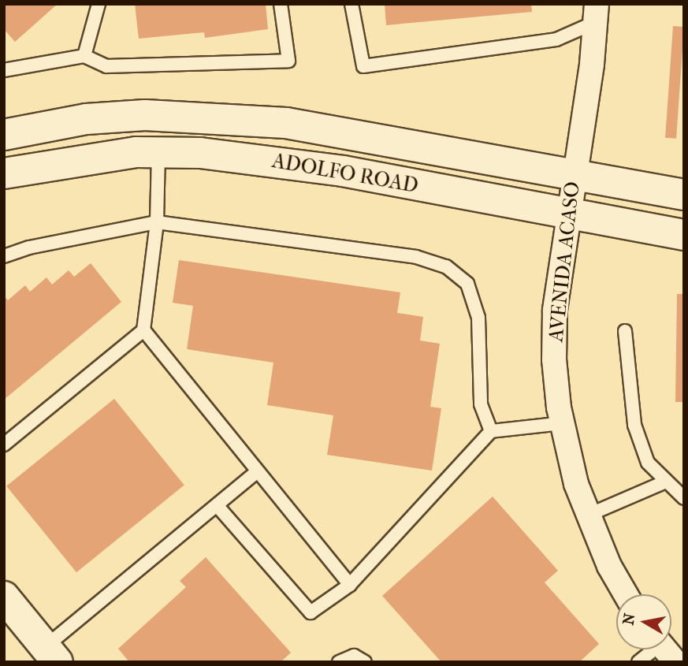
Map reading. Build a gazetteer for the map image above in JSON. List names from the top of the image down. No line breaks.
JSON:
{"streets":{"main road":["ADOLFO ROAD"],"street":["AVENIDA ACASO"]},"crossings":[["ADOLFO ROAD","AVENIDA ACASO"]],"north":"left"}
